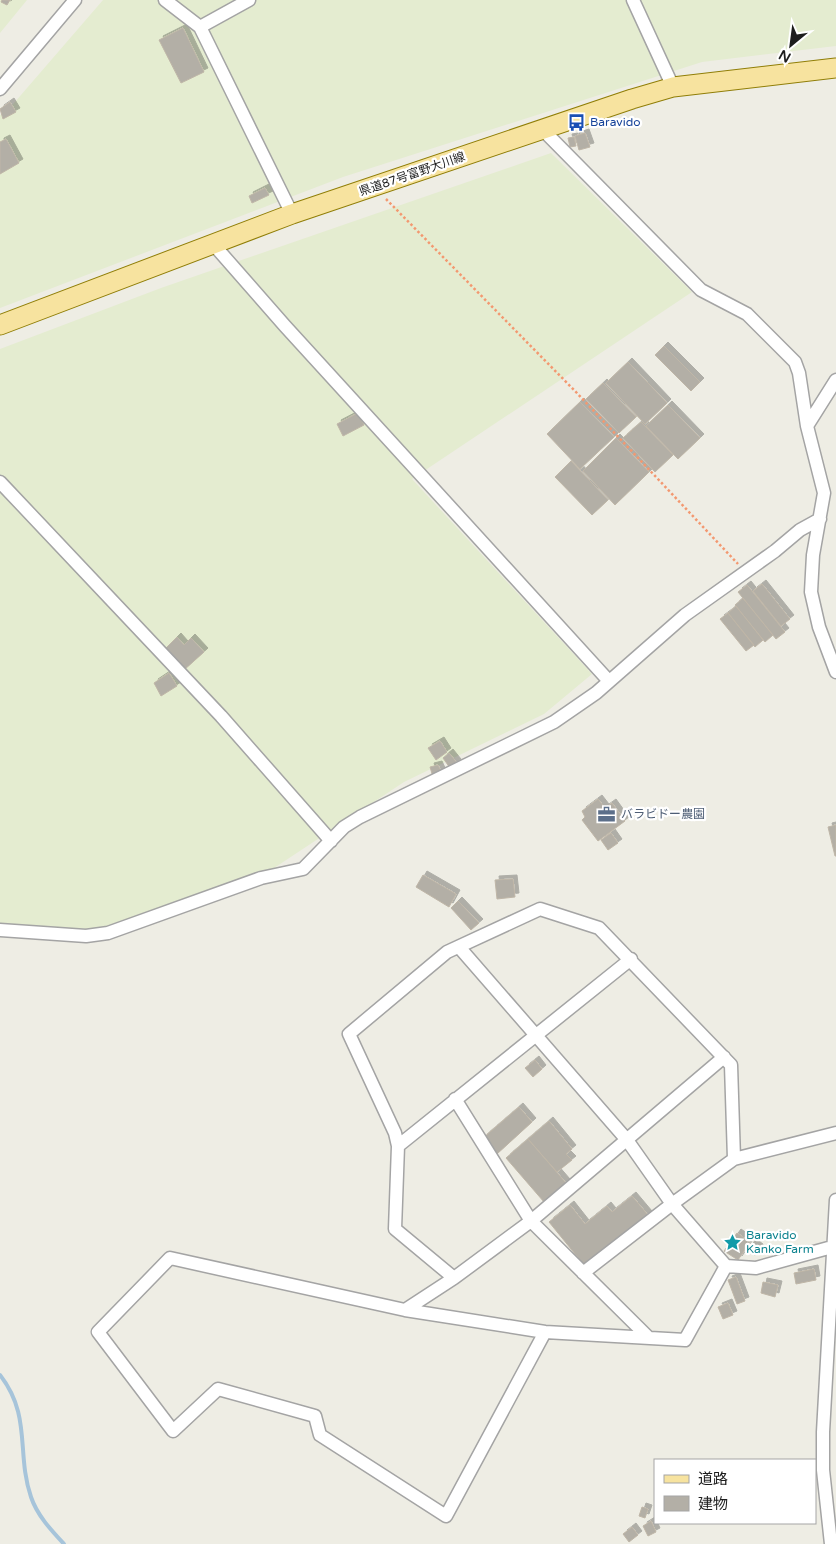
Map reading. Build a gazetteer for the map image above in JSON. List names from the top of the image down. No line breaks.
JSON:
{"streets":{"main road":["県道87号富野大川線"]},"places":{"bus stop":["Baravido"],"office":["バラビドー農園"],"place":["Baravido Kanko Farm"]},"legend":["道路","建物"],"north":"bottom left"}
